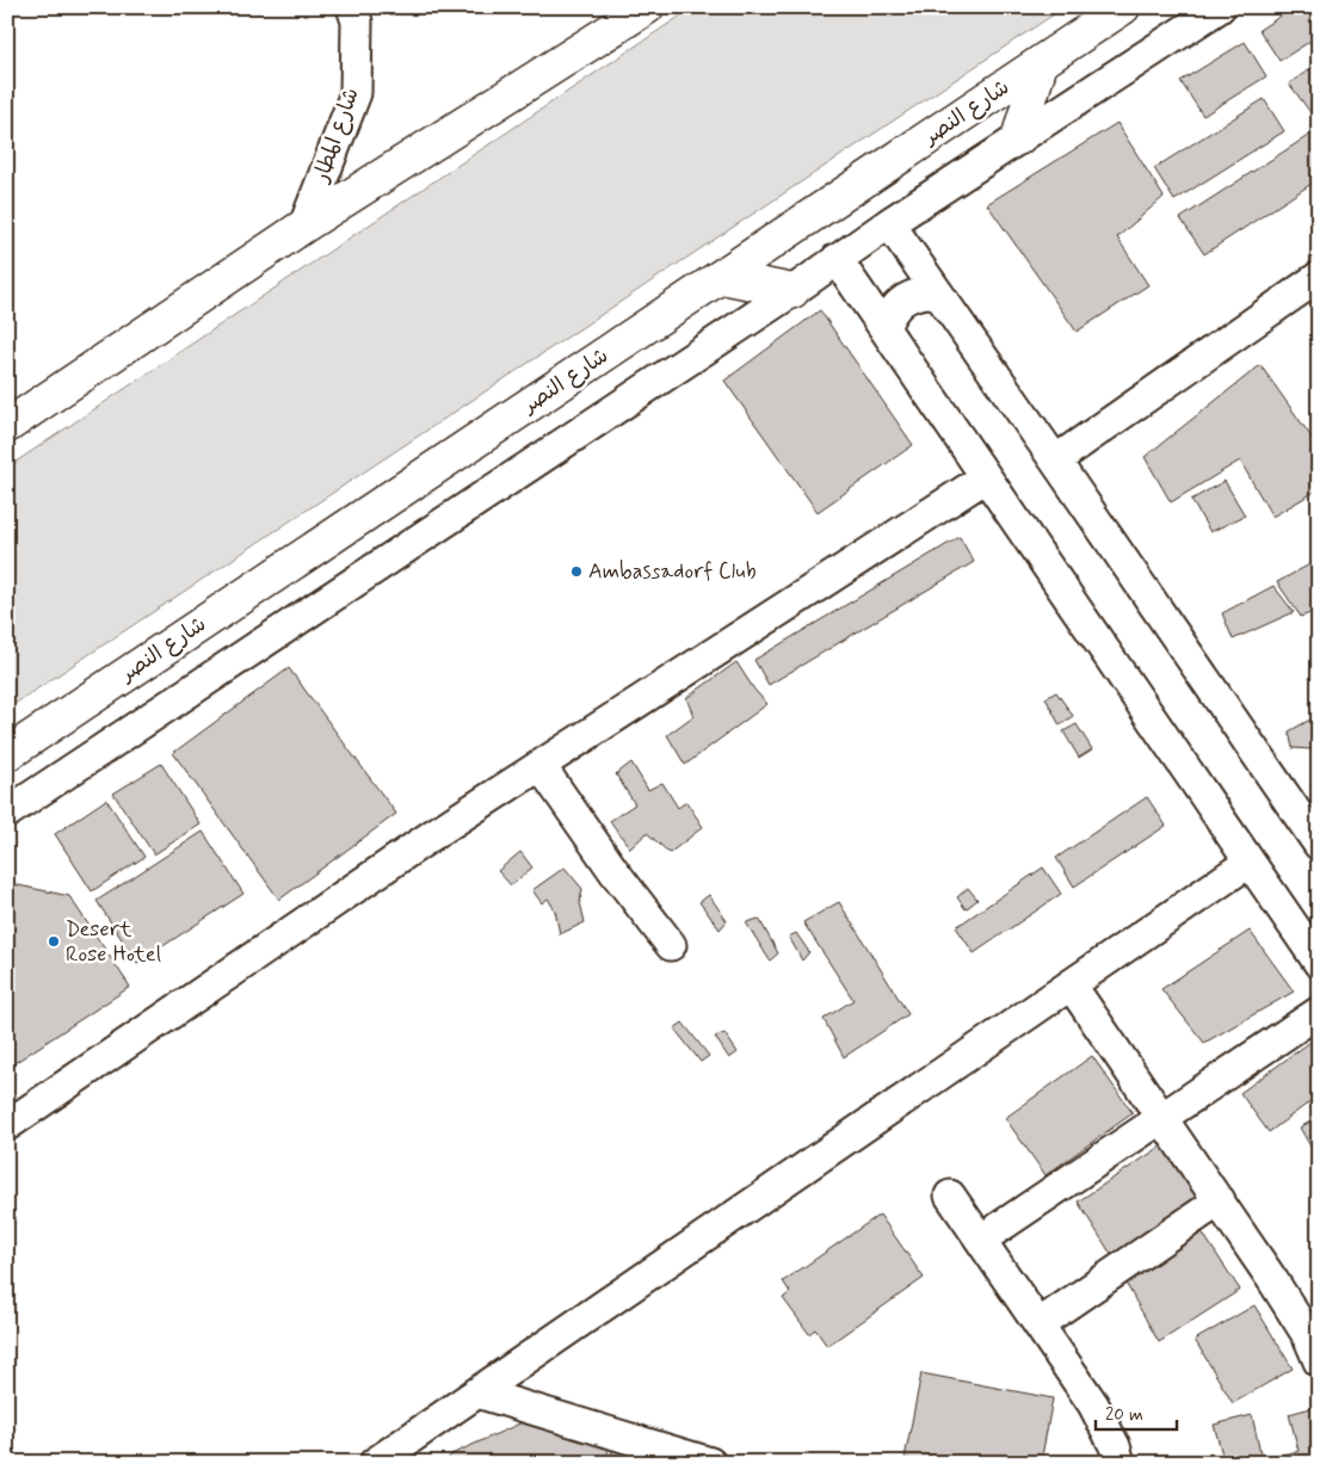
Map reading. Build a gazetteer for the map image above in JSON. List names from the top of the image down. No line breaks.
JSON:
{"streets":{"main road":["شارع النصر"],"street":["شارع المطار"]},"places":["Ambassadorf Club","Desert Rose Hotel"],"scale_bar":"20 m"}
